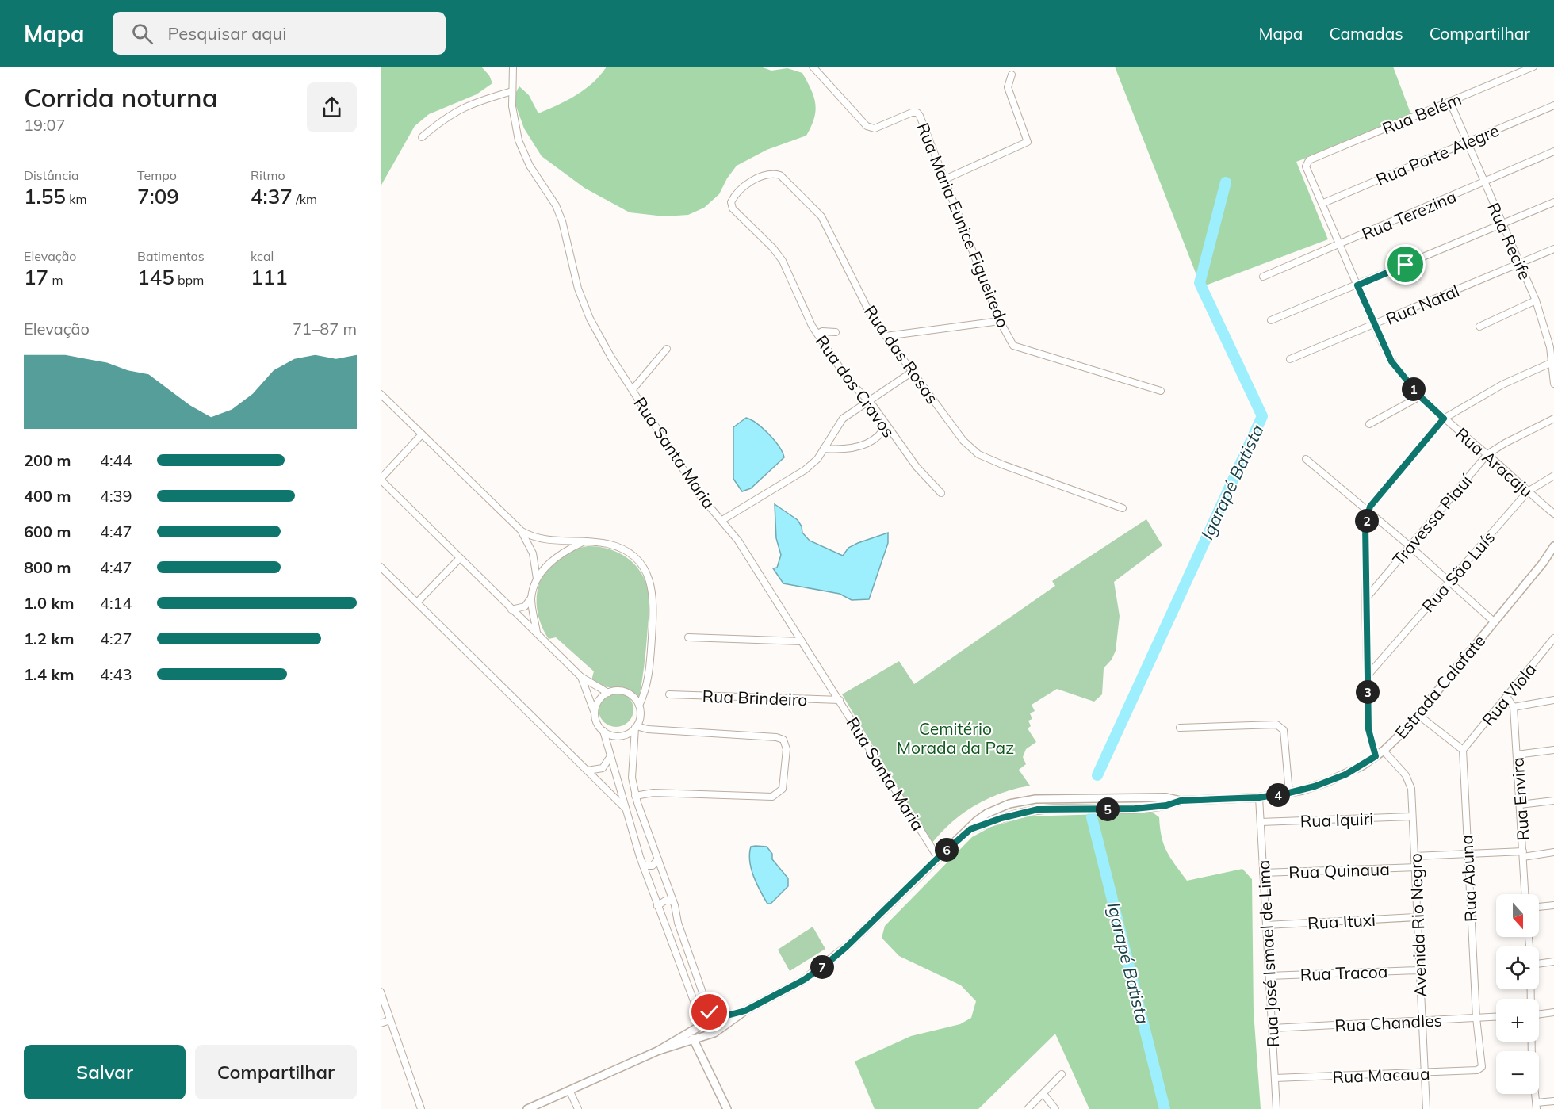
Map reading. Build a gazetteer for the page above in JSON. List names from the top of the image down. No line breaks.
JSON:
{"streets":{"street":["Rua Belém","Rua Porte Alegre","Rua Terezina","Rua Maria Eunice Figueiredo","Rua Recife","Rua Natal","Rua das Rosas","Rua dos Cravos","Rua Santa Maria","Rua Aracaju","Travessa Piauí","Rua São Luís","Estrada Calafate","Rua Viola","Rua Brindeiro","Rua Envira","Rua Iquiri","Rua Quinaua","Rua Abuna","Rua Ituxi","Avenida Rio Negro","Rua José Ismael de Lima","Rua Tracoa","Rua Chandles","Rua Macaua"]},"crossings":[["Rua Belém","Rua Recife"],["Rua Belém","Rua Aracaju"],["Rua Porte Alegre","Rua Recife"],["Rua Porte Alegre","Rua Aracaju"],["Rua Terezina","Rua Recife"],["Rua Terezina","Rua Aracaju"],["Rua Recife","Rua Natal"],["Rua Natal","Rua Aracaju"],["Rua das Rosas","Rua dos Cravos"],["Rua Santa Maria","Estrada Calafate"],["Rua Santa Maria","Rua Brindeiro"],["Rua Aracaju","Travessa Piauí"],["Rua Aracaju","Rua São Luís"],["Estrada Calafate","Avenida Rio Negro"],["Estrada Calafate","Rua José Ismael de Lima"],["Rua Viola","Rua Abuna"],["Rua Iquiri","Avenida Rio Negro"],["Rua Iquiri","Rua José Ismael de Lima"],["Rua Quinaua","Avenida Rio Negro"],["Rua Quinaua","Rua José Ismael de Lima"],["Rua Abuna","Rua Chandles"],["Rua Abuna","Rua Macaua"],["Rua Ituxi","Avenida Rio Negro"],["Rua Ituxi","Rua José Ismael de Lima"],["Avenida Rio Negro","Rua Tracoa"],["Avenida Rio Negro","Rua Chandles"],["Avenida Rio Negro","Rua Macaua"],["Rua José Ismael de Lima","Rua Tracoa"],["Rua José Ismael de Lima","Rua Chandles"],["Rua José Ismael de Lima","Rua Macaua"]],"water":["Igarapé Batista"],"parks":["Cemitério Morada da Paz"],"north":"bottom","page":{"header":"Mapa","search":"Pesquisar aqui","nav":["Mapa","Camadas","Compartilhar"],"heading":["Corrida noturna","19:07"],"stats":[["Distância","1.55 km"],["Tempo","7:09"],["Ritmo","4:37 /km"],["Elevação","17 m"],["Batimentos","145 bpm"],["kcal","111"]],"chart":["Elevação","71–87 m"],"pins":["1","2","3","4","5","6","7"],"list":[{"name":"200 m","note":"4:44"},{"name":"400 m","note":"4:39"},{"name":"600 m","note":"4:47"},{"name":"800 m","note":"4:47"},{"name":"1.0 km","note":"4:14"},{"name":"1.2 km","note":"4:27"},{"name":"1.4 km","note":"4:43"}],"map_buttons":["+","−"],"buttons":["Salvar","Compartilhar"]}}
